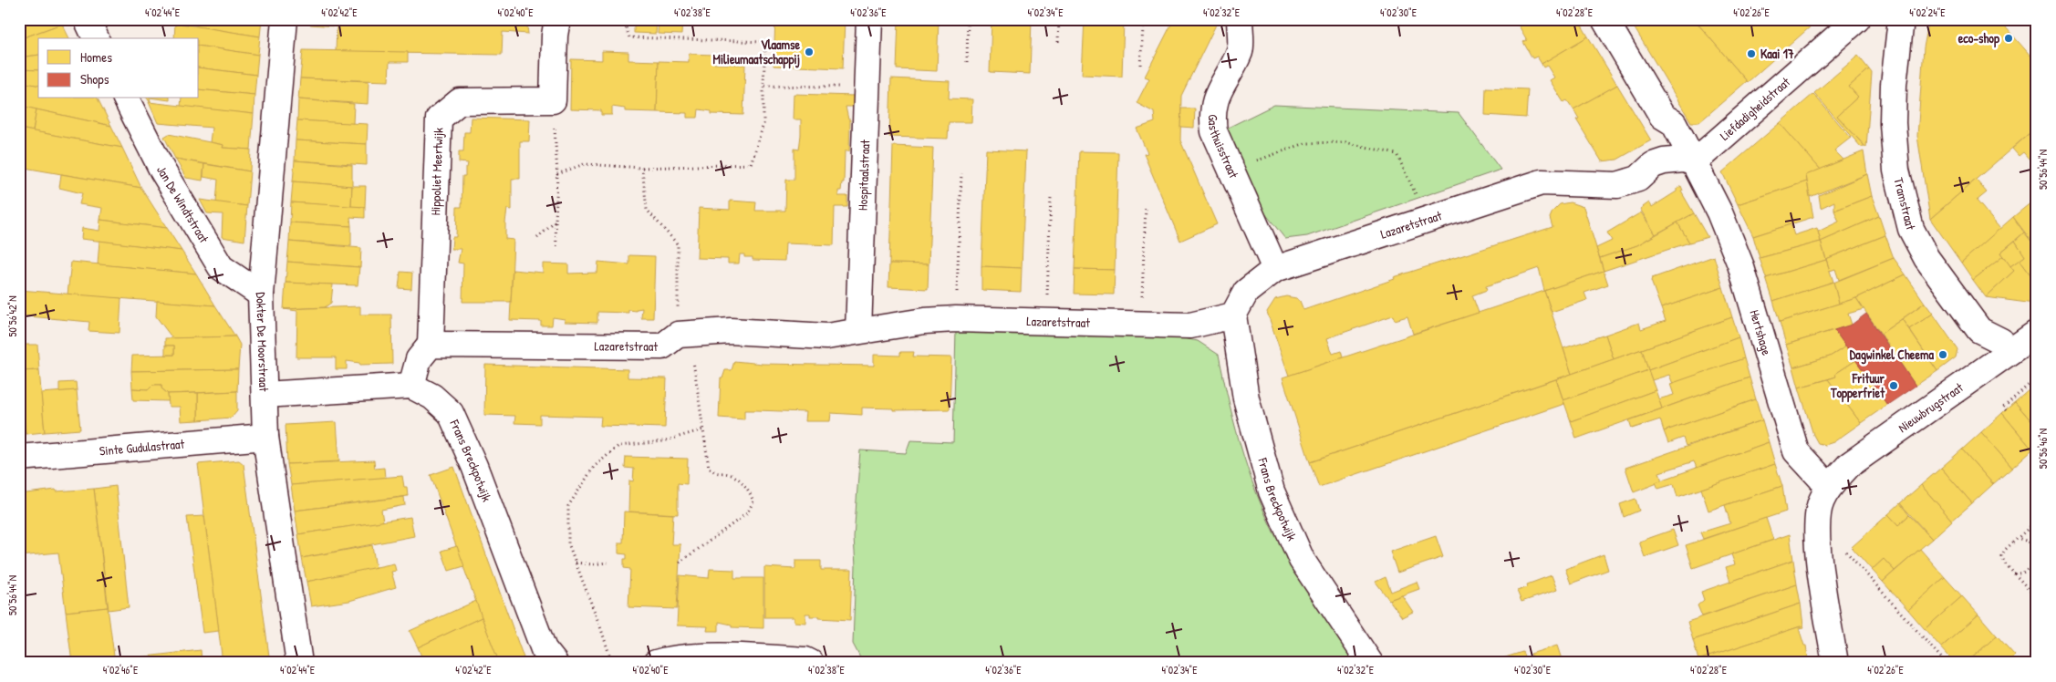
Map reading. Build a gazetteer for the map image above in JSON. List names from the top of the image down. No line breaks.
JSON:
{"streets":{"street":["Liefdadigheidstraat","Gasthuisstraat","Hippoliet Meertwijk","Hospitaalstraat","Tramstraat","Jan De Windtstraat","Lazaretstraat","Hertshage","Dokter De Moorstraat","Nieuwbrugstraat","Sinte Gudulastraat","Frans Breckpotwijk"]},"crossings":[["Liefdadigheidstraat","Lazaretstraat"],["Liefdadigheidstraat","Hertshage"],["Gasthuisstraat","Lazaretstraat"],["Hippoliet Meertwijk","Lazaretstraat"],["Hospitaalstraat","Lazaretstraat"],["Tramstraat","Nieuwbrugstraat"],["Jan De Windtstraat","Dokter De Moorstraat"],["Lazaretstraat","Hertshage"],["Lazaretstraat","Frans Breckpotwijk"],["Hertshage","Nieuwbrugstraat"],["Dokter De Moorstraat","Sinte Gudulastraat"]],"places":["eco-shop","Vlaamse Milieumaatschappij","Kaai 17","Dagwinkel Cheema","Frituur Topperfriet"],"legend":["Homes","Shops"],"coordinates":["4°02'44\"E","4°02'42\"E","4°02'40\"E","4°02'38\"E","4°02'36\"E","4°02'34\"E","4°02'32\"E","4°02'30\"E","4°02'28\"E","4°02'26\"E","4°02'24\"E","50°56'44\"N","50°56'42\"N","50°56'46\"N","4°02'46\"E"]}
